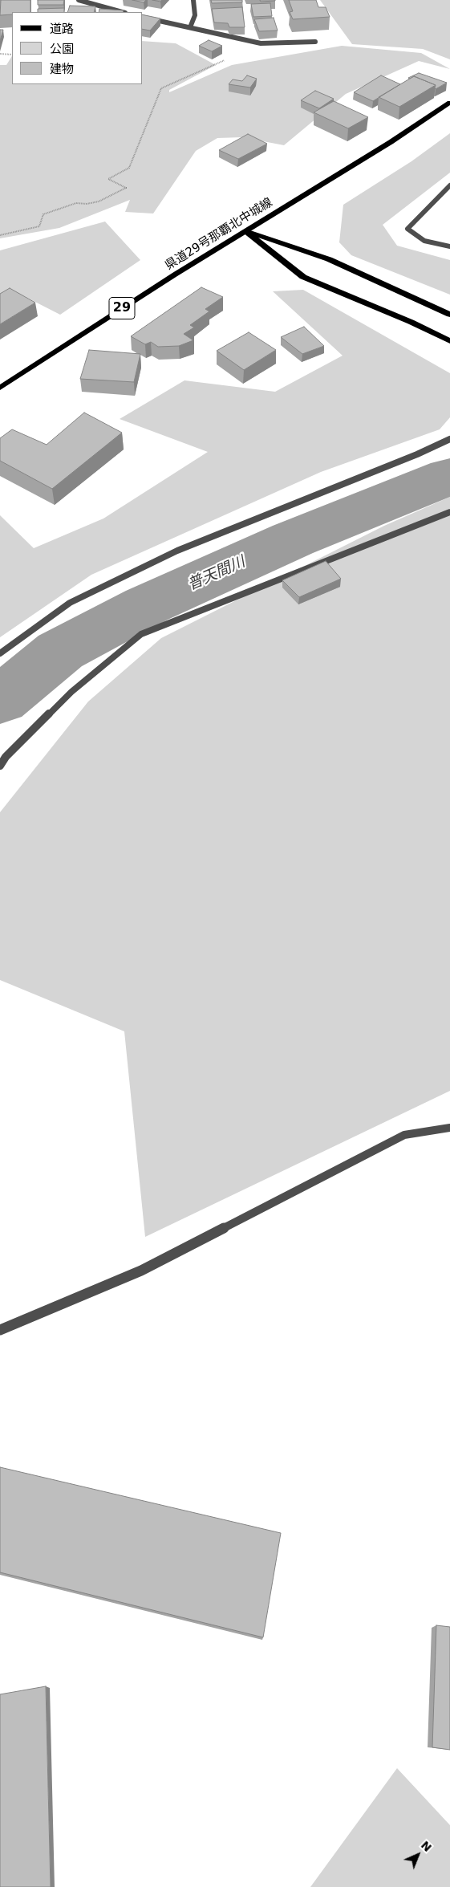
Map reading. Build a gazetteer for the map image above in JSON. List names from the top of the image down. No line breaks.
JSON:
{"streets":{"main road":["県道29号那覇北中城線","29"]},"water":["普天間川"],"legend":["道路","公園","建物"],"north":"top right"}
